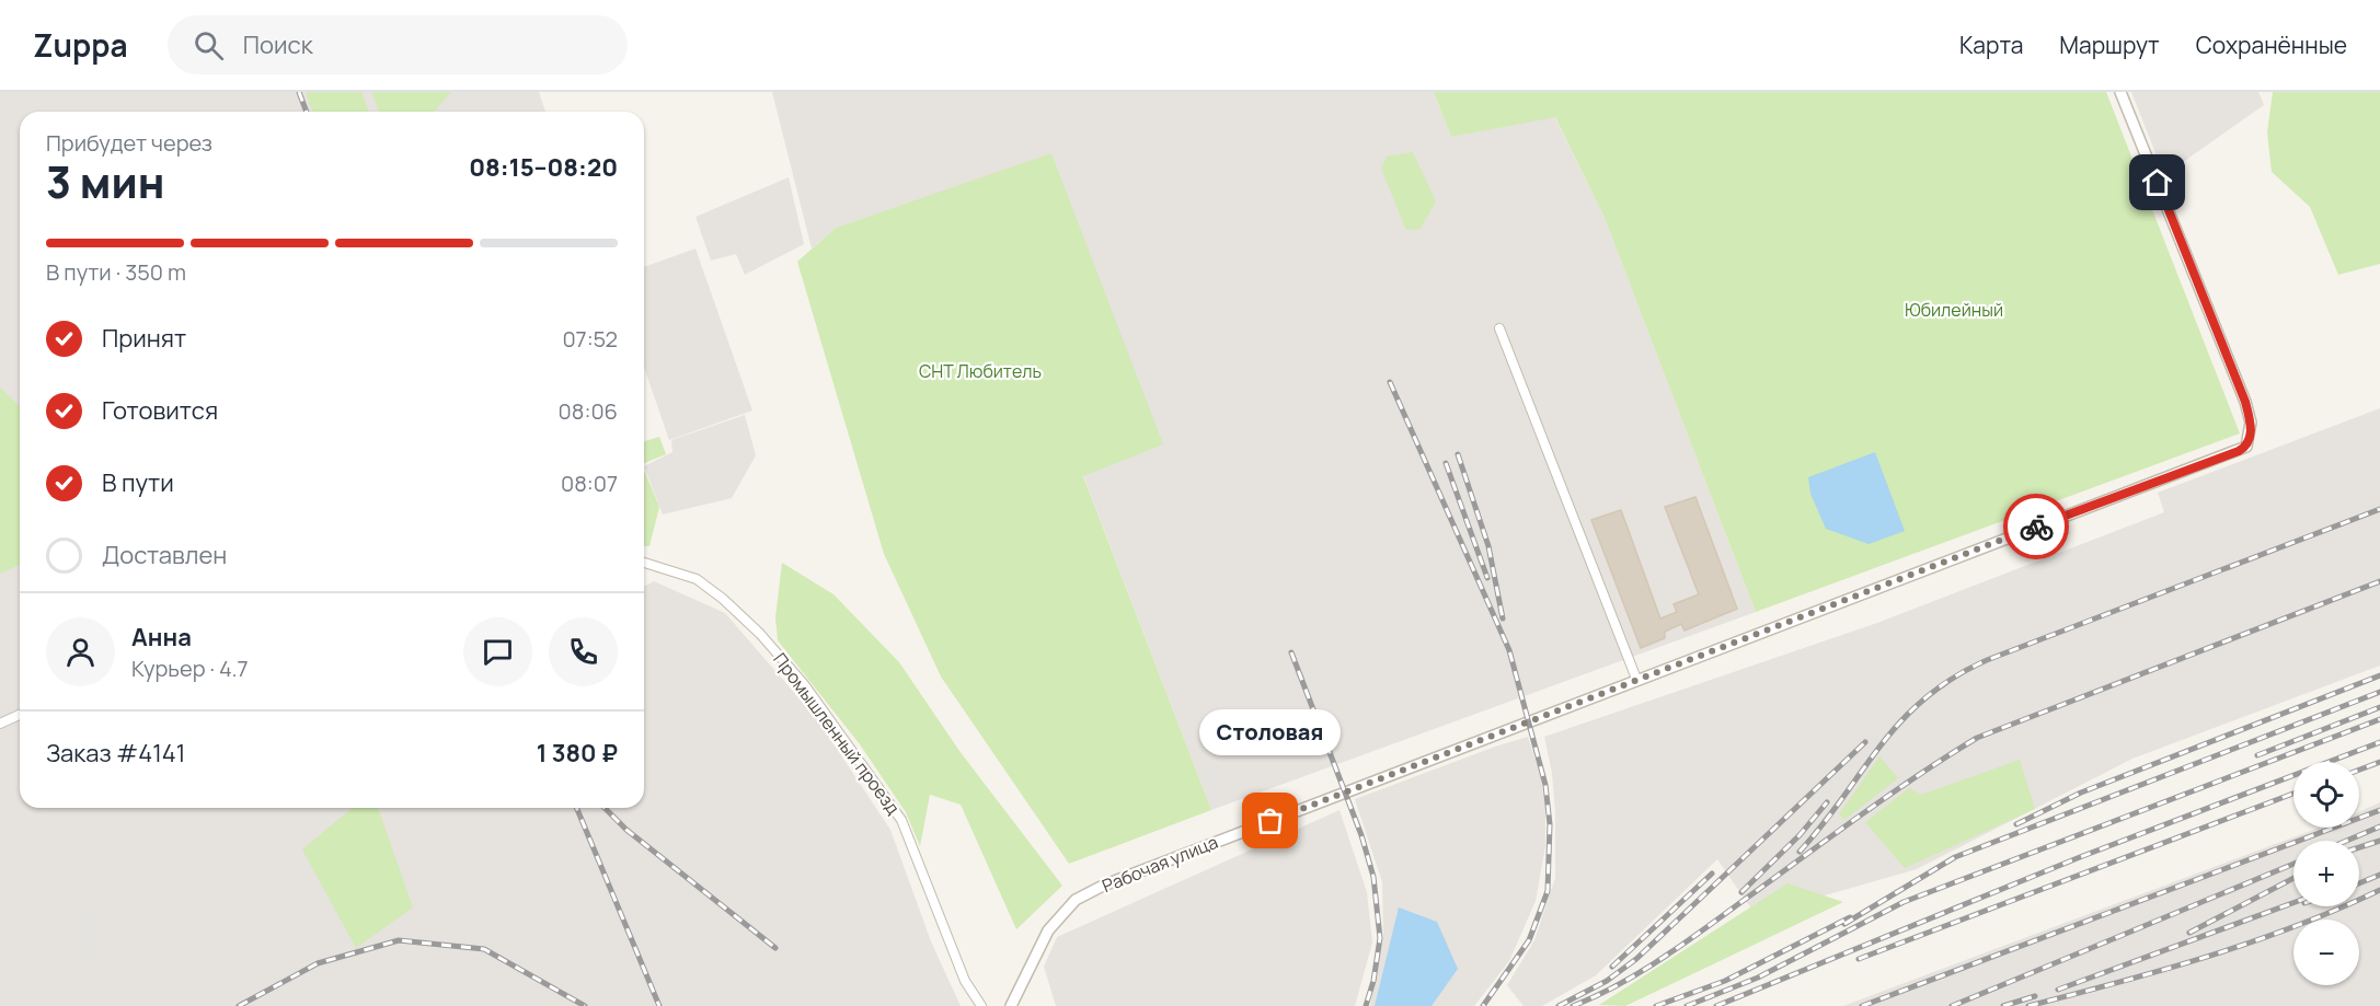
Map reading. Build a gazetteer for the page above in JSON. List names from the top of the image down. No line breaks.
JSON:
{"streets":{"street":["Промышленный проезд","Рабочая улица"]},"parks":["Юбилейный","СНТ Любитель"],"places":["Столовая"],"page":{"header":"Zuppa","search":"Поиск","nav":["Карта","Маршрут","Сохранённые"],"heading":["3 мин","Прибудет через","08:15–08:20"],"panel":["Анна","Курьер · 4.7","Заказ #4141","1 380 ₽"],"bar":"В пути · 350 m","list":[["Принят","07:52"],["Готовится","08:06"],["В пути","08:07"],"Доставлен"],"bubble":"Столовая","map_buttons":["+","−"]}}
